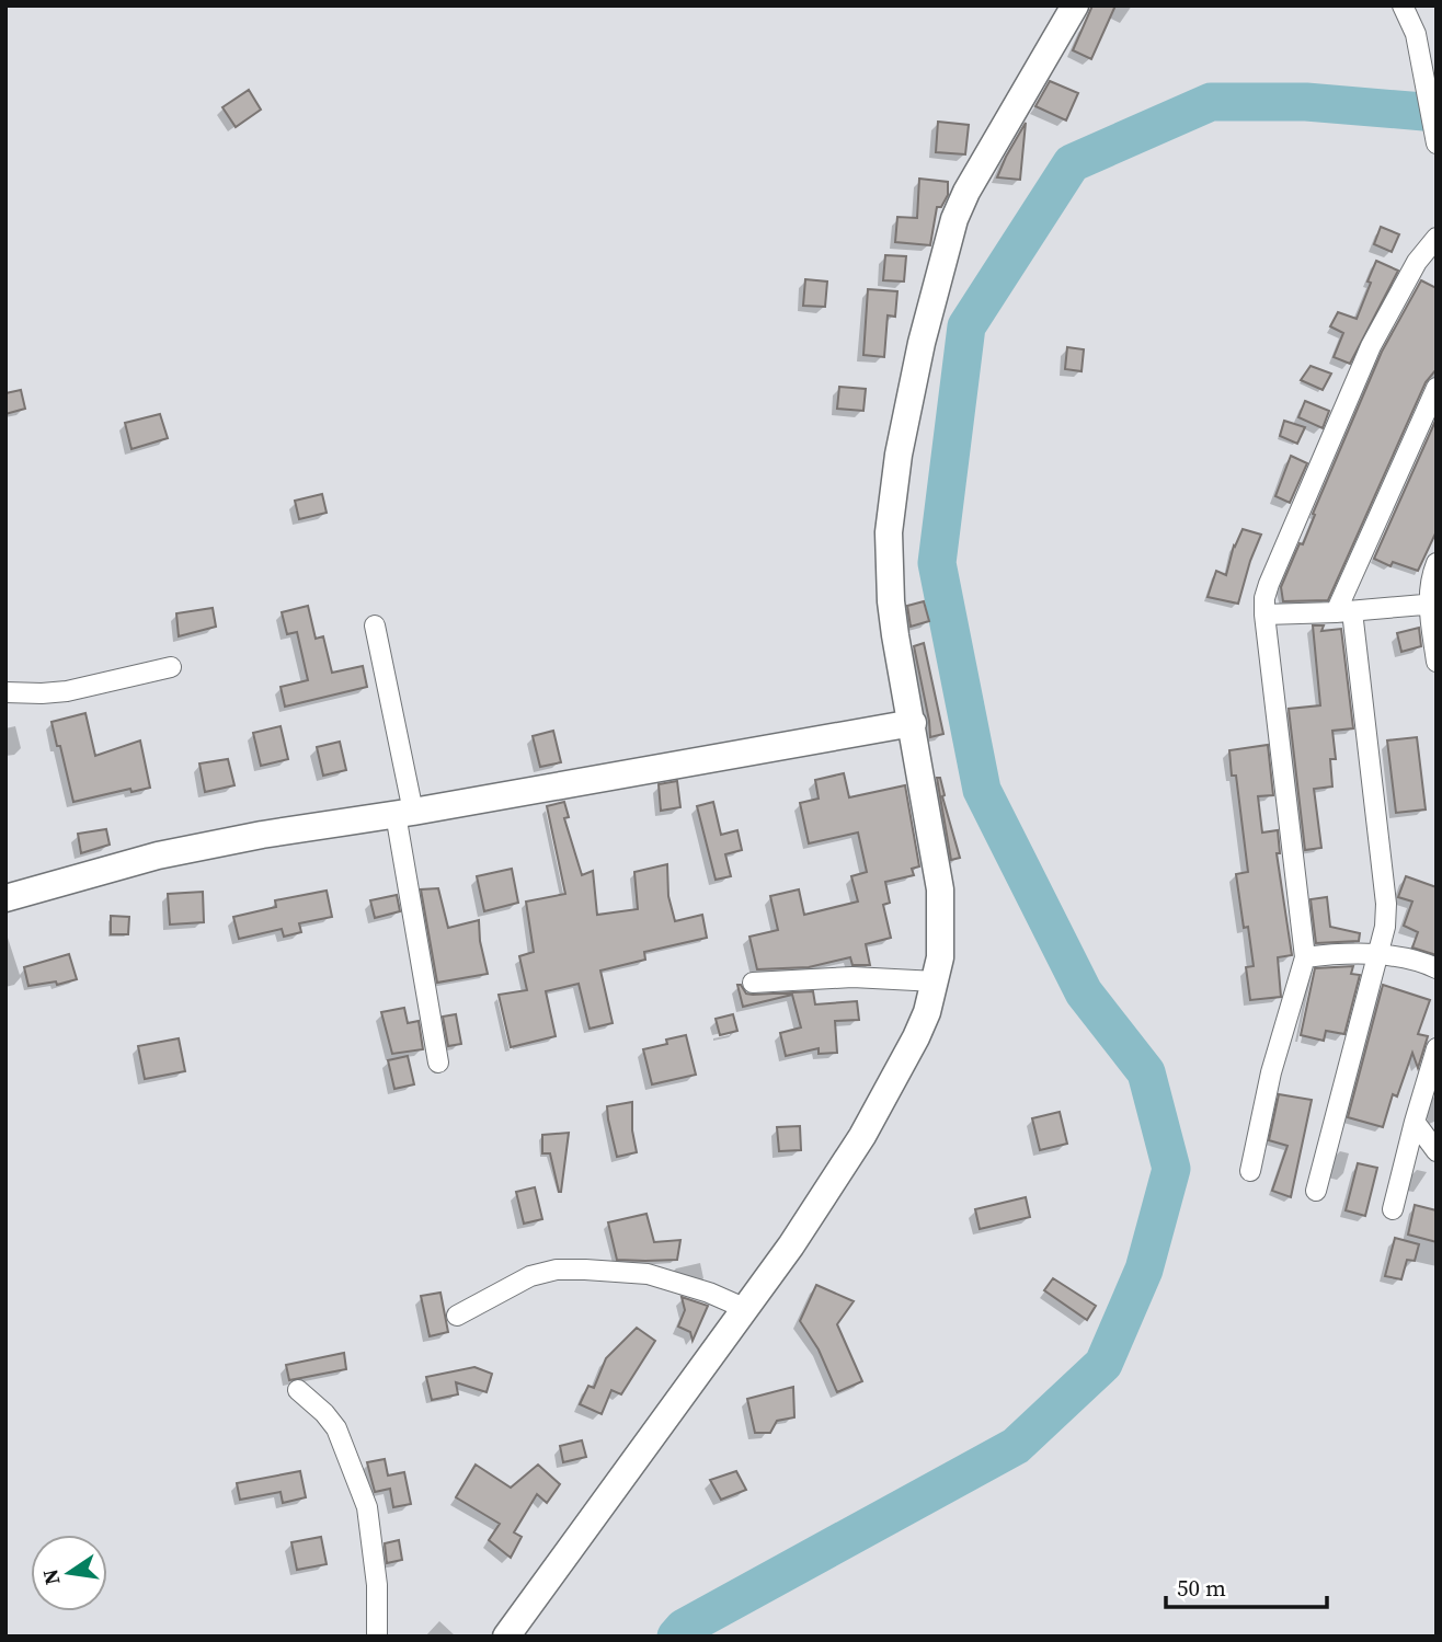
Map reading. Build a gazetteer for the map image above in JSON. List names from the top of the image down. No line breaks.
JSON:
{"scale_bar":"50 m","north":"left"}
